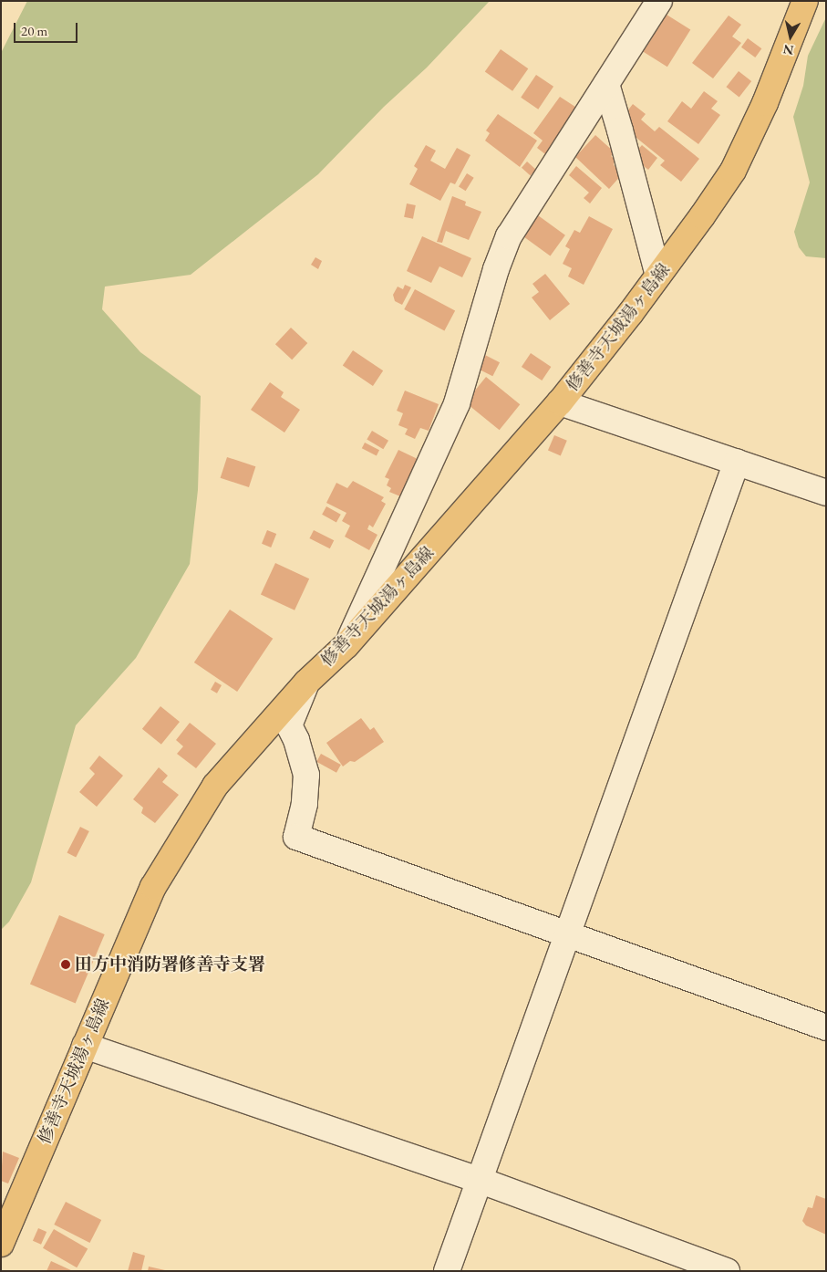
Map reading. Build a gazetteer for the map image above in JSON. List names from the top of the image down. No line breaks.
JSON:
{"streets":{"main road":["修善寺天城湯ヶ島線"]},"places":["田方中消防署修善寺支署"],"scale_bar":"20 m","north":"bottom"}
